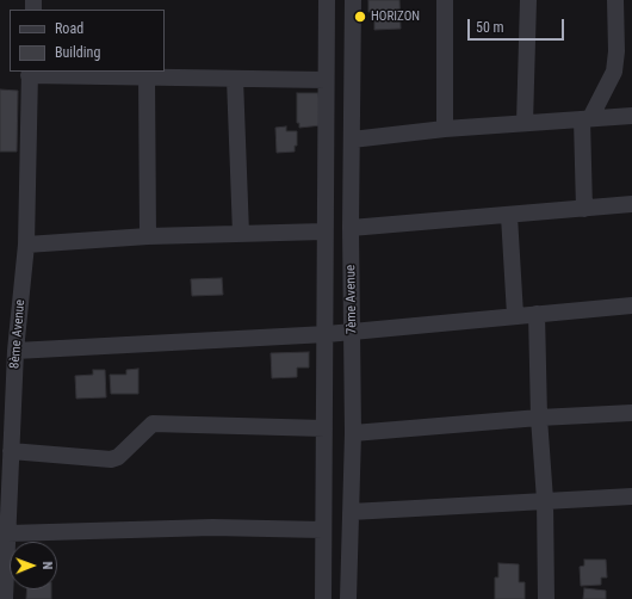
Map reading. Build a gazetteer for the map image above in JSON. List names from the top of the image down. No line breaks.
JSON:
{"streets":{"street":["7ème Avenue","8ème Avenue"]},"places":["HORIZON"],"legend":["Road","Building"],"scale_bar":"50 m","north":"right"}
